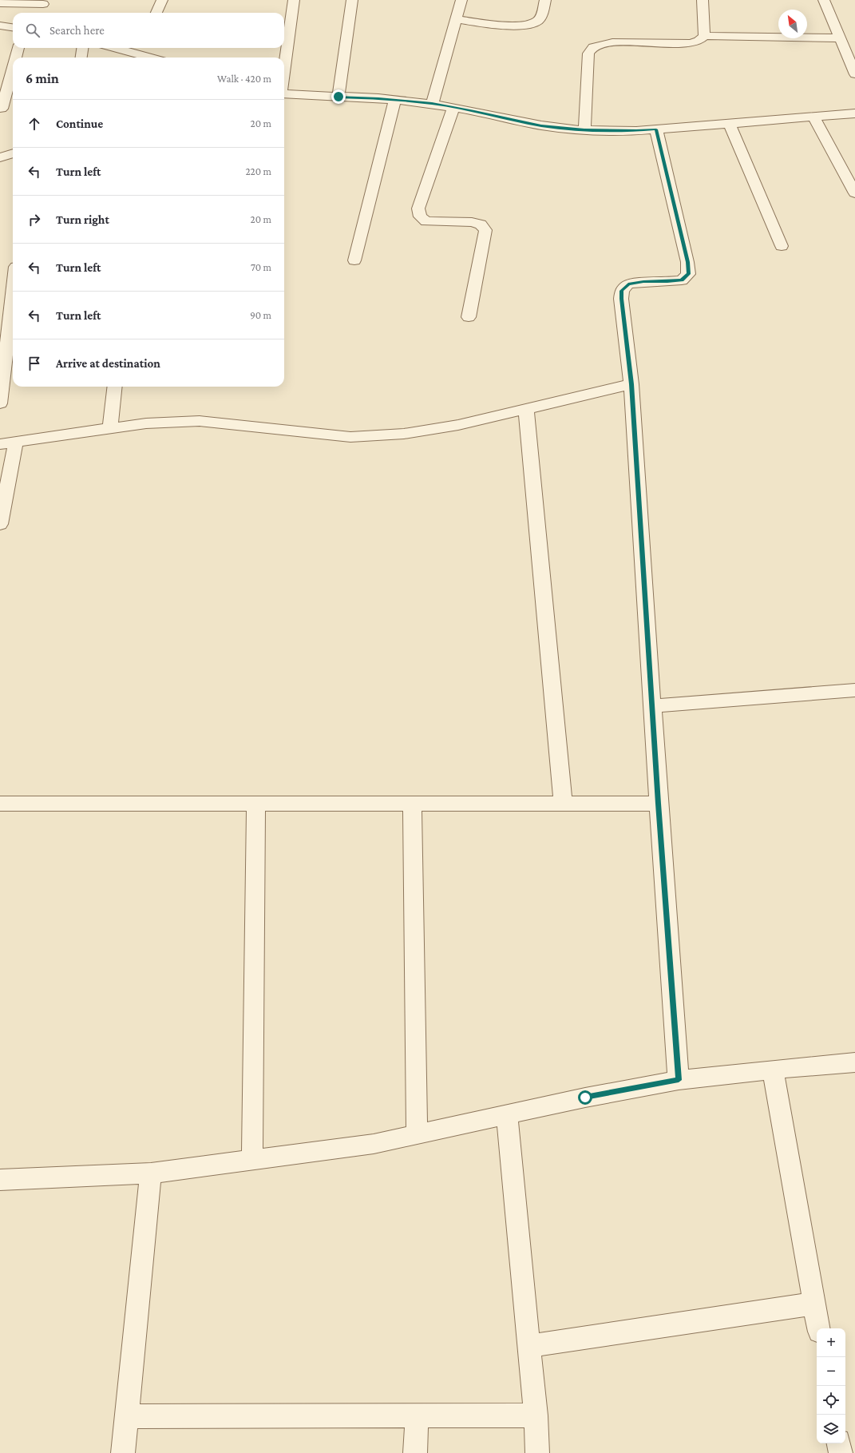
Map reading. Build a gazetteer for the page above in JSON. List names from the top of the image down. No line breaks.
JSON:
{"north":"top left","page":{"search":"Search here","heading":["6 min","Walk · 420 m"],"list":[["Continue","20 m"],["Turn left","220 m"],["Turn right","20 m"],["Turn left","70 m"],["Turn left","90 m"],"Arrive at destination"],"map_buttons":["+","−"]}}
